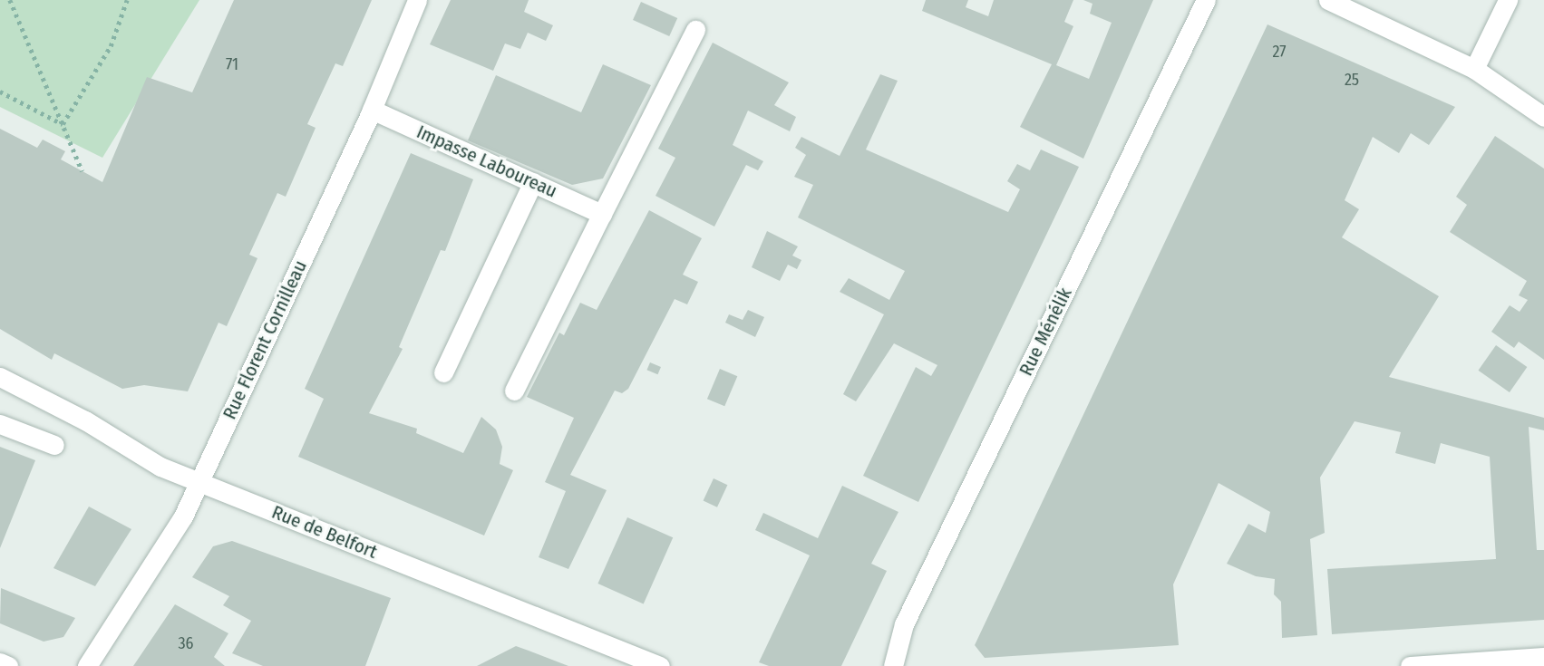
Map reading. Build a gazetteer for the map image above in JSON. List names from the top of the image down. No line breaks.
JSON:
{"streets":{"street":["Impasse Laboureau","Rue Ménélik","Rue Florent Cornilleau","Rue de Belfort"]},"crossings":[["Impasse Laboureau","Rue Florent Cornilleau"],["Rue Florent Cornilleau","Rue de Belfort"]],"house_numbers":["27","71","25","36"]}
